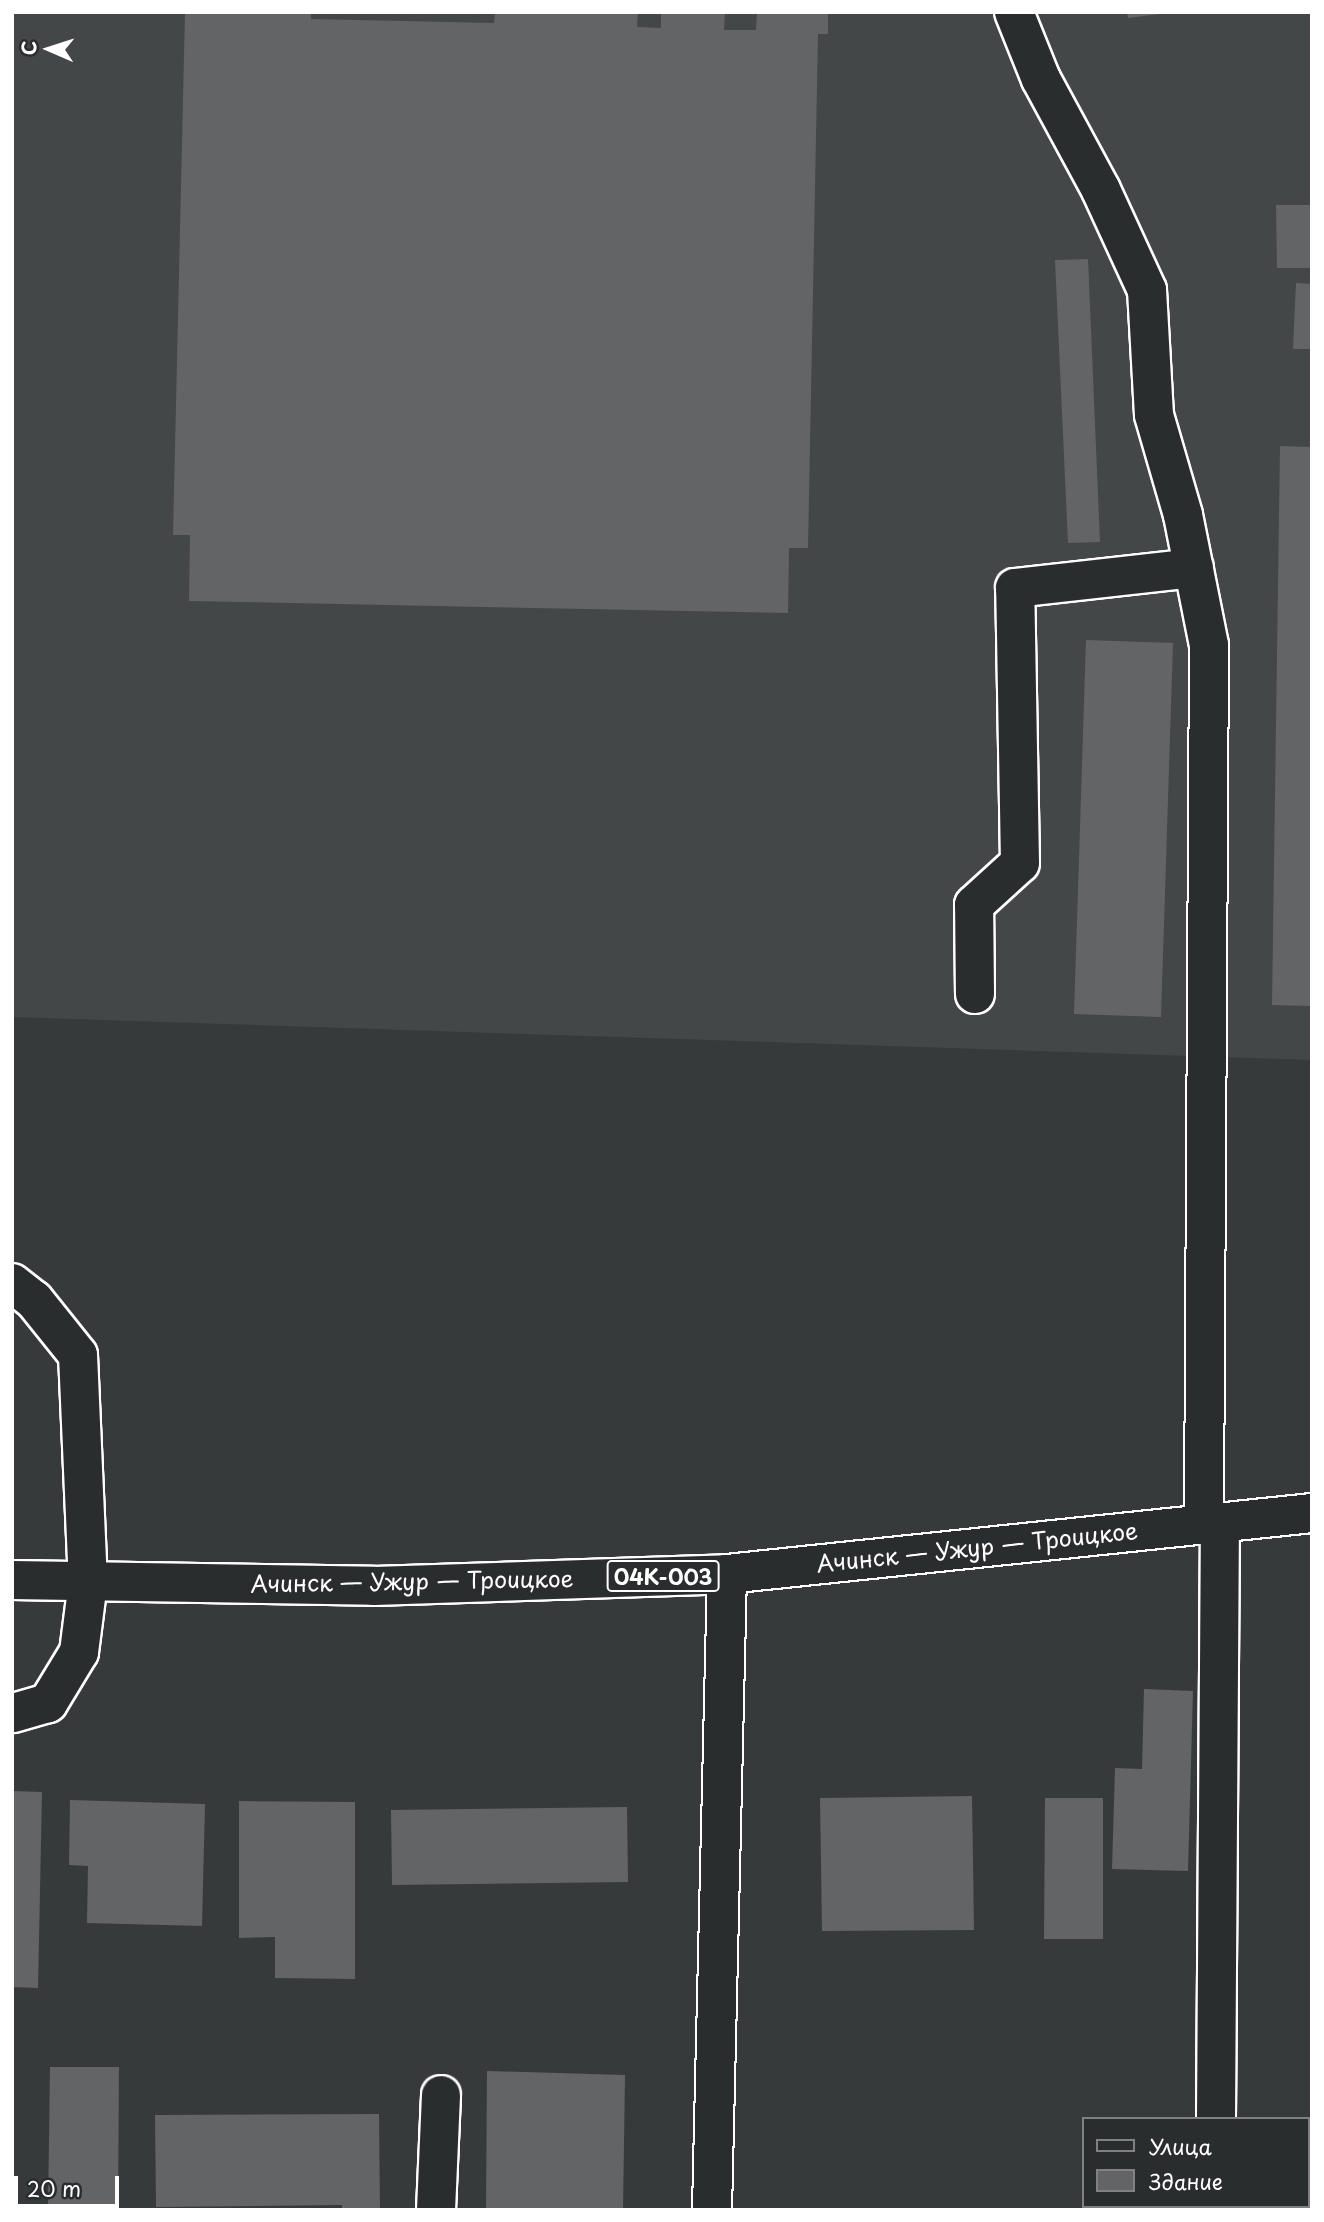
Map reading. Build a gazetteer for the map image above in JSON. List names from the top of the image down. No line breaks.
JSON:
{"streets":{"main road":["Ачинск — Ужур — Троицкое","04К-003"]},"legend":["Улица","Здание"],"scale_bar":"20 m","north":"left"}
